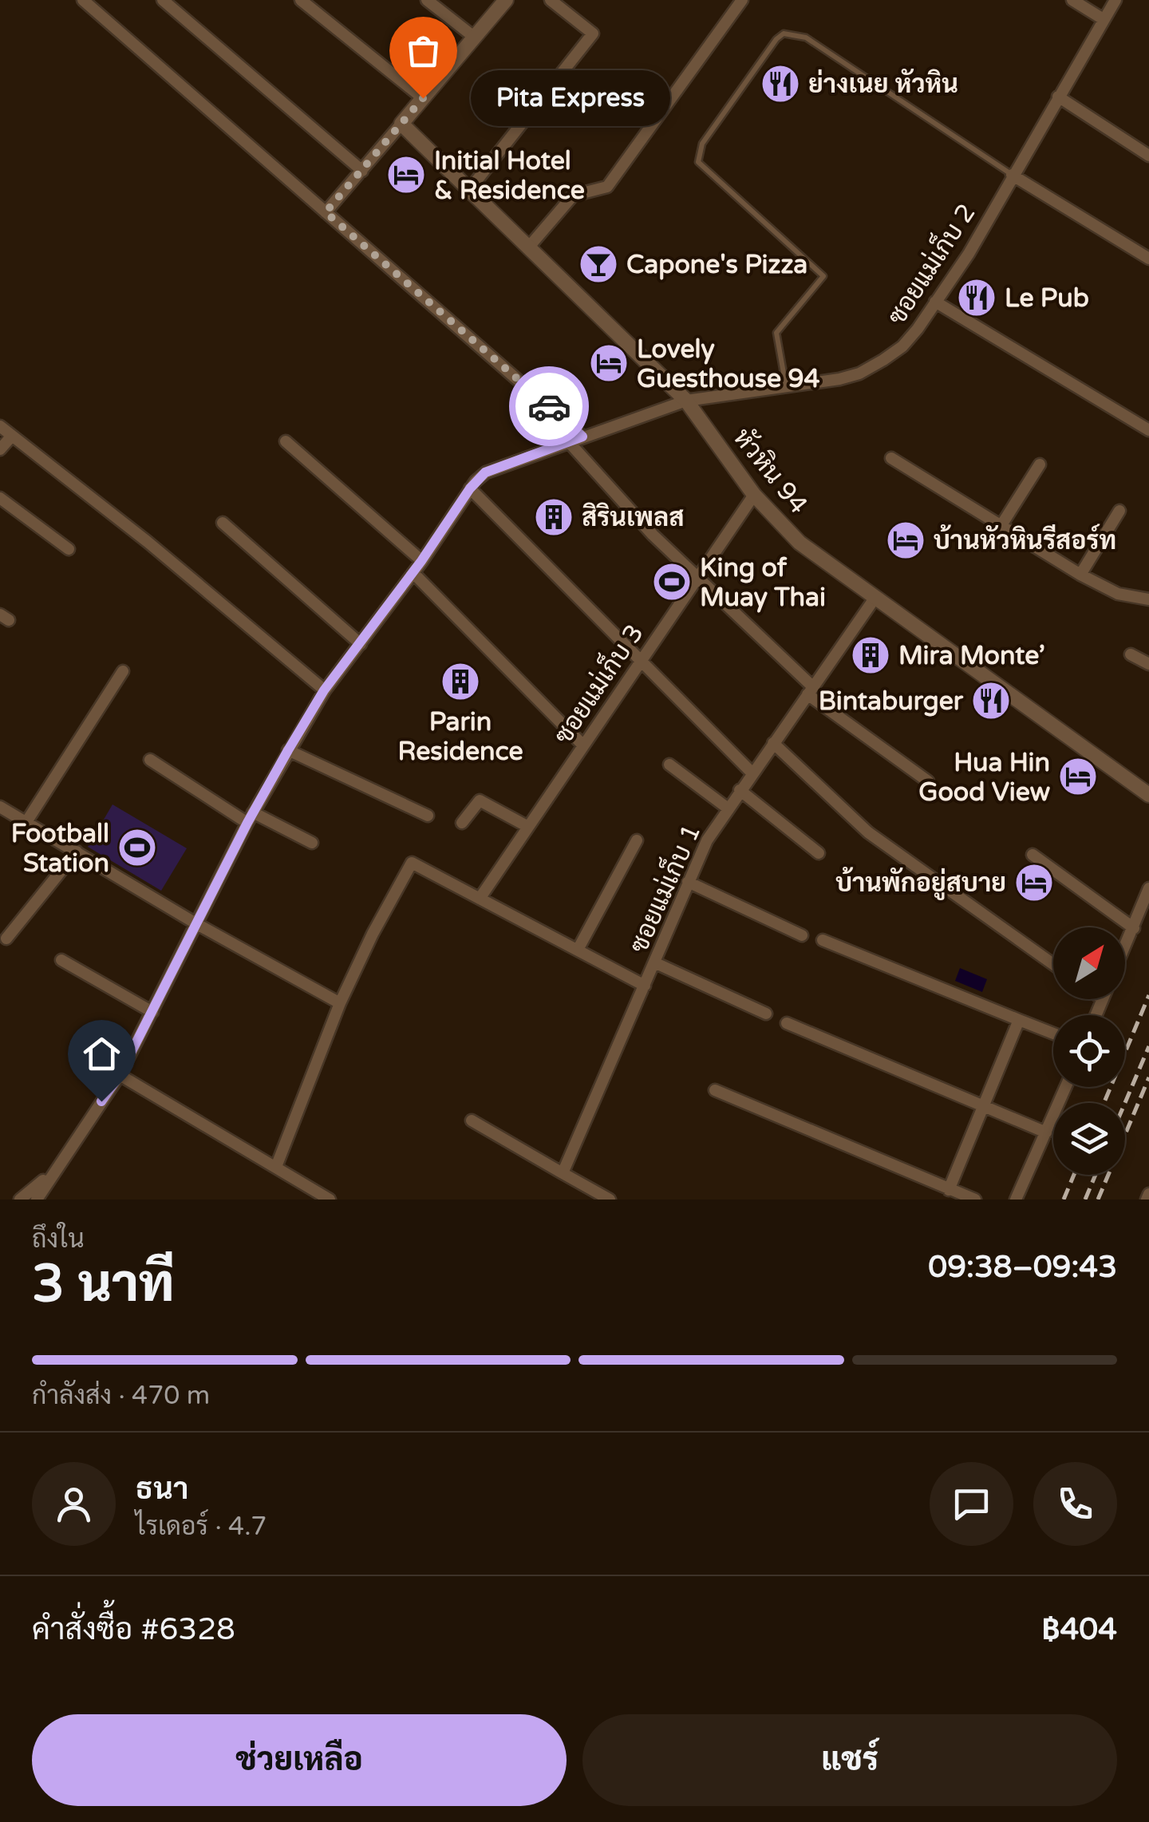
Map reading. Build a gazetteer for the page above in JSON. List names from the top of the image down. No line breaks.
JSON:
{"streets":{"street":["ซอยแม่เก็บ 2","หัวหิน 94","ซอยแม่เก็บ 3","ซอยแม่เก็บ 1"]},"crossings":[["ซอยแม่เก็บ 2","หัวหิน 94"],["หัวหิน 94","ซอยแม่เก็บ 3"],["หัวหิน 94","ซอยแม่เก็บ 1"]],"places":{"restaurant":["ย่างเนย หัวหิน","Le Pub","Bintaburger"],"other":["Pita Express"],"hotel":["Initial Hotel & Residence","Lovely Guesthouse 94","บ้านหัวหินรีสอร์ท","Hua Hin Good View","บ้านพักอยู่สบาย"],"bar":["Capone's Pizza"],"building":["สิรินเพลส","Mira Monte’","Parin Residence"],"sports":["King of Muay Thai","Football Station"]},"north":"top right","page":{"bubble":"Pita Express","heading":["3 นาที","ถึงใน","09:38–09:43"],"panel":["ธนา","ไรเดอร์ · 4.7","คำสั่งซื้อ #6328","฿404"],"bar":"กำลังส่ง · 470 m","buttons":["ช่วยเหลือ","แชร์"]}}
